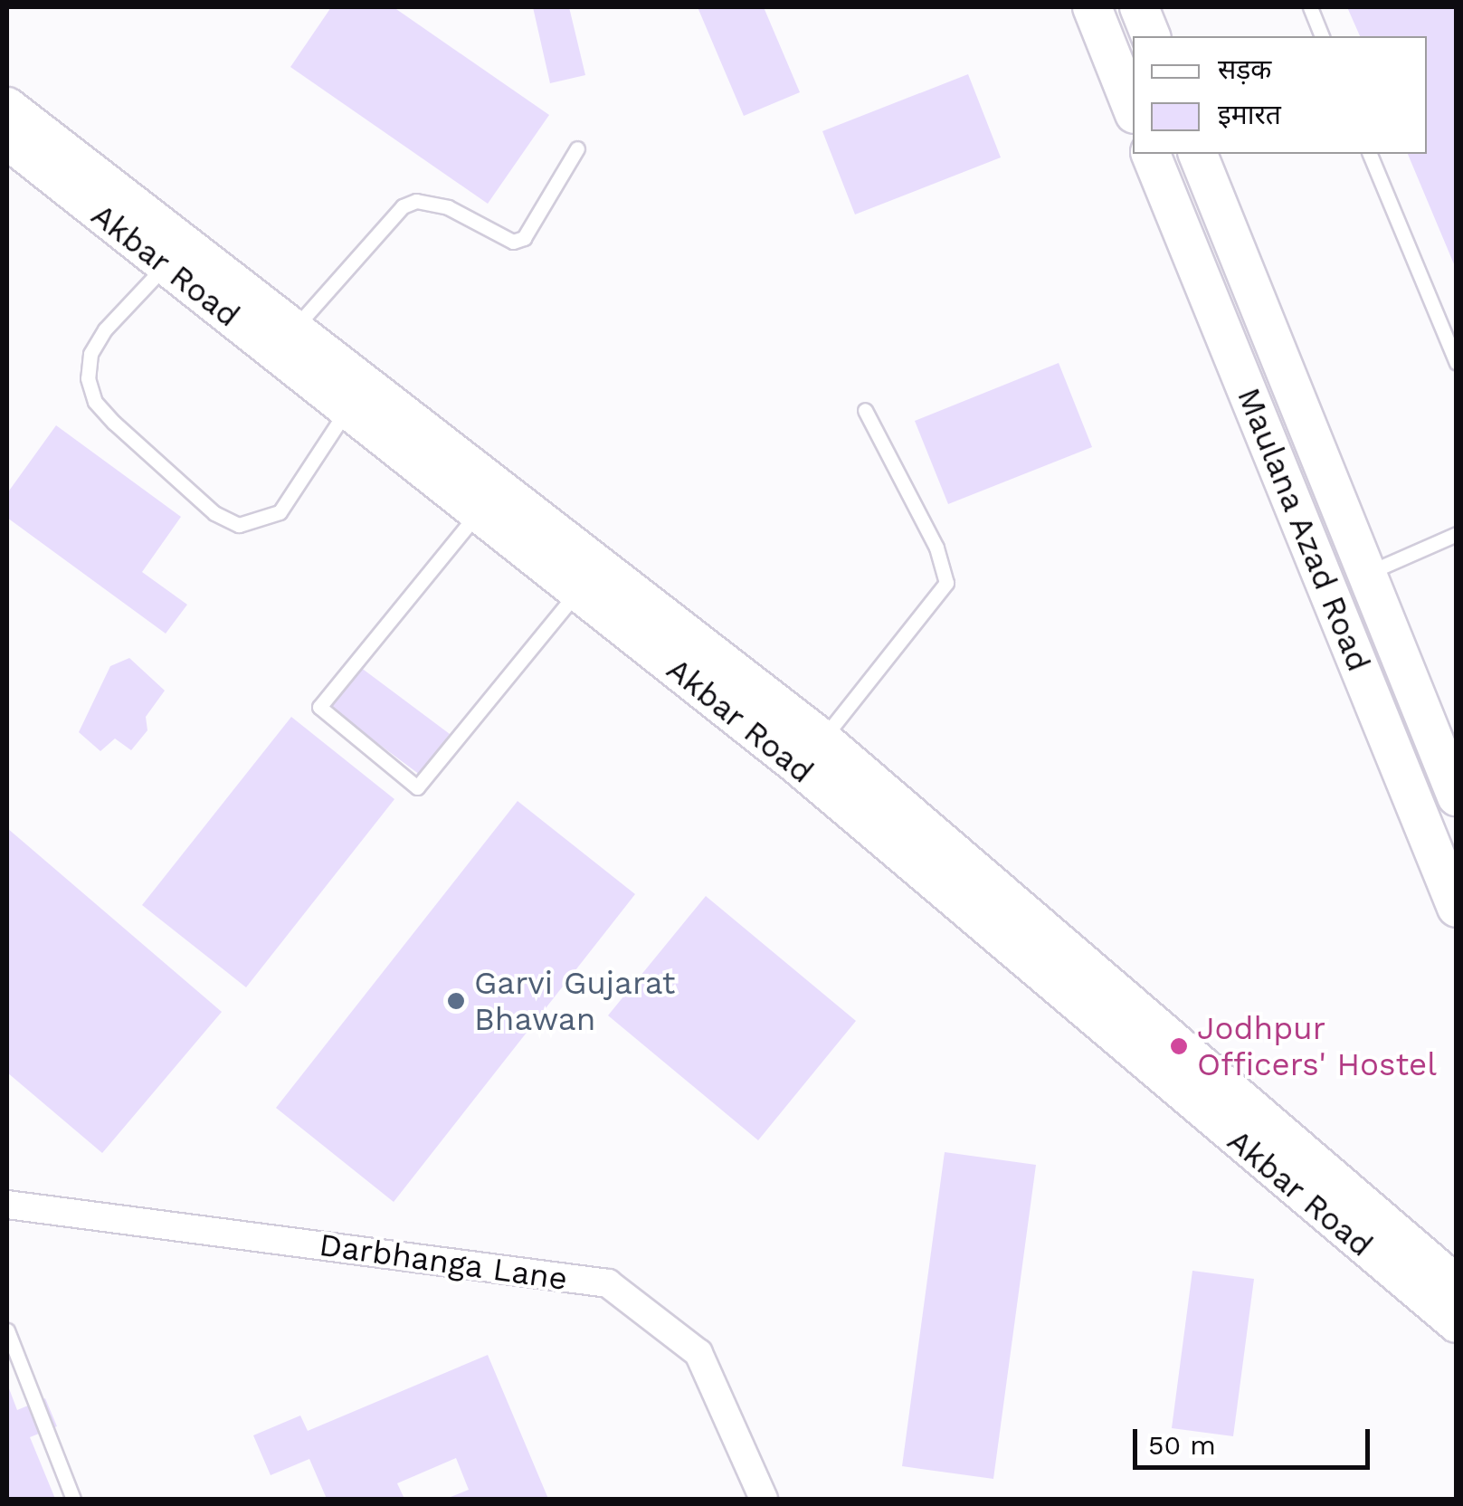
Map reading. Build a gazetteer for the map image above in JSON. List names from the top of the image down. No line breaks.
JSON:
{"streets":{"main road":["Akbar Road","Maulana Azad Road"],"street":["Darbhanga Lane"]},"places":["Garvi Gujarat Bhawan","Jodhpur Officers' Hostel"],"legend":["सड़क","इमारत"],"scale_bar":"50 m"}
